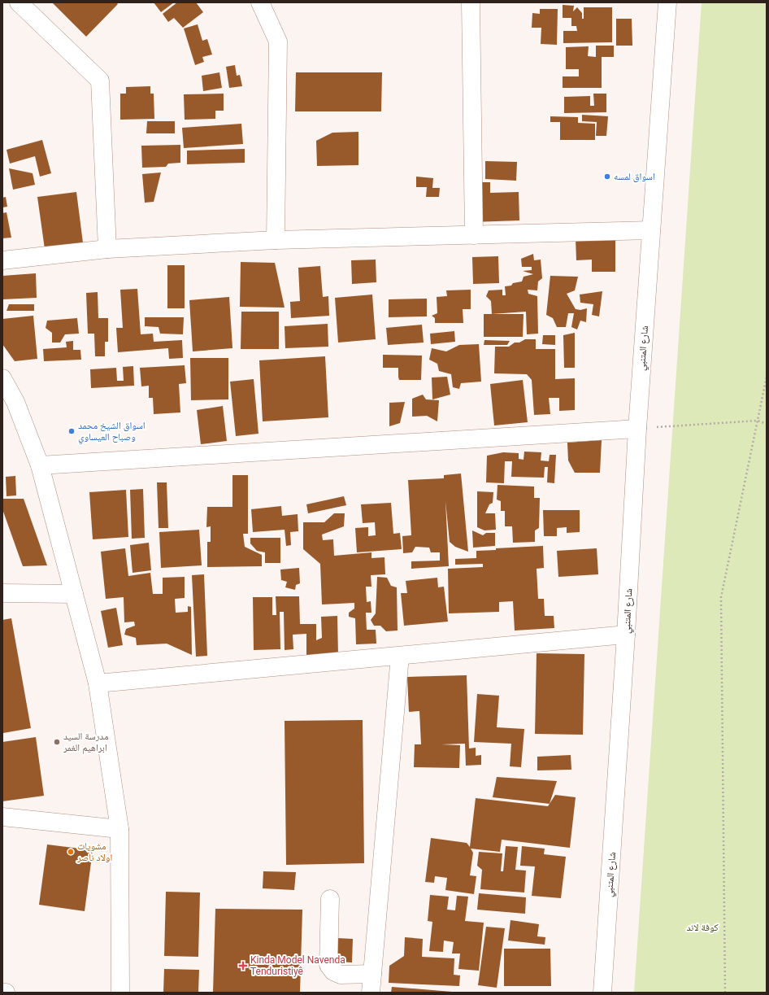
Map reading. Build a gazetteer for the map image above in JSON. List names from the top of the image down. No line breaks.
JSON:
{"streets":{"street":["شارع المتنبي"]},"parks":["كوفة لاند"],"places":{"other":["اسواق لمسه","اسواق الشيخ محمد وصباح العيساوي","مدرسة السيد ابراهيم الغمر","مشويات اولاد ناصر"],"health":["Kinda Model Navenda Tenduristiyê"]}}
